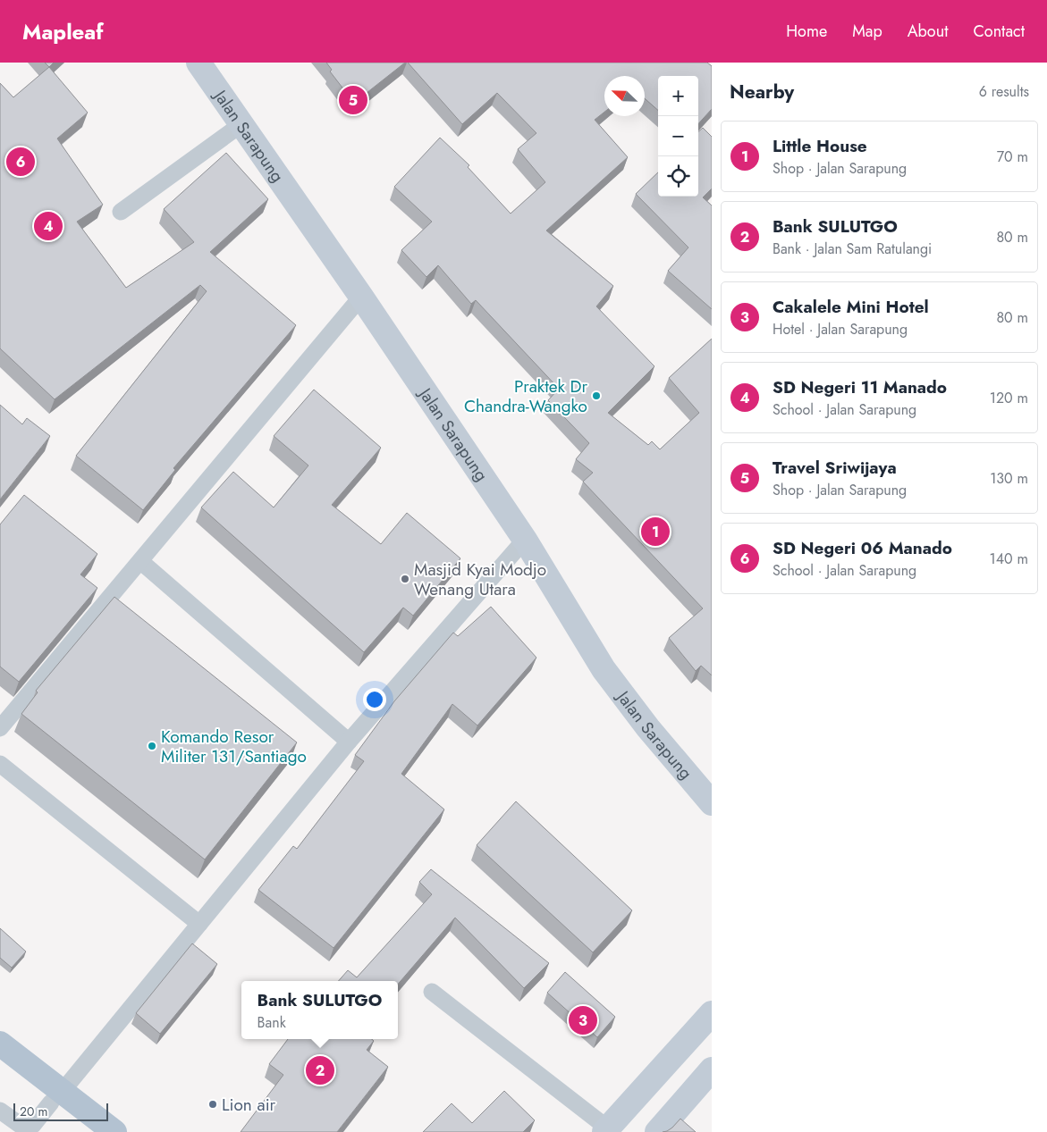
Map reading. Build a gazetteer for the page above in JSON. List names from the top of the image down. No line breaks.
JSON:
{"streets":{"street":["Jalan Sarapung"]},"places":["Praktek Dr Chandra-Wangko","Masjid Kyai Modjo Wenang Utara","Komando Resor Militer 131/Santiago","Lion air"],"scale_bar":"20 m","north":"top left","page":{"header":"Mapleaf","nav":["Home","Map","About","Contact"],"heading":["Nearby","6 results"],"map_buttons":["+","−"],"pins":["5","6","4","1","3","2"],"list":[{"mark":"1","name":"Little House","note":"Shop · Jalan Sarapung","value":"70 m"},{"mark":"2","name":"Bank SULUTGO","note":"Bank · Jalan Sam Ratulangi","value":"80 m"},{"mark":"3","name":"Cakalele Mini Hotel","note":"Hotel · Jalan Sarapung","value":"80 m"},{"mark":"4","name":"SD Negeri 11 Manado","note":"School · Jalan Sarapung","value":"120 m"},{"mark":"5","name":"Travel Sriwijaya","note":"Shop · Jalan Sarapung","value":"130 m"},{"mark":"6","name":"SD Negeri 06 Manado","note":"School · Jalan Sarapung","value":"140 m"}],"popup":["Bank SULUTGO","Bank"],"scale":"20 m"}}
